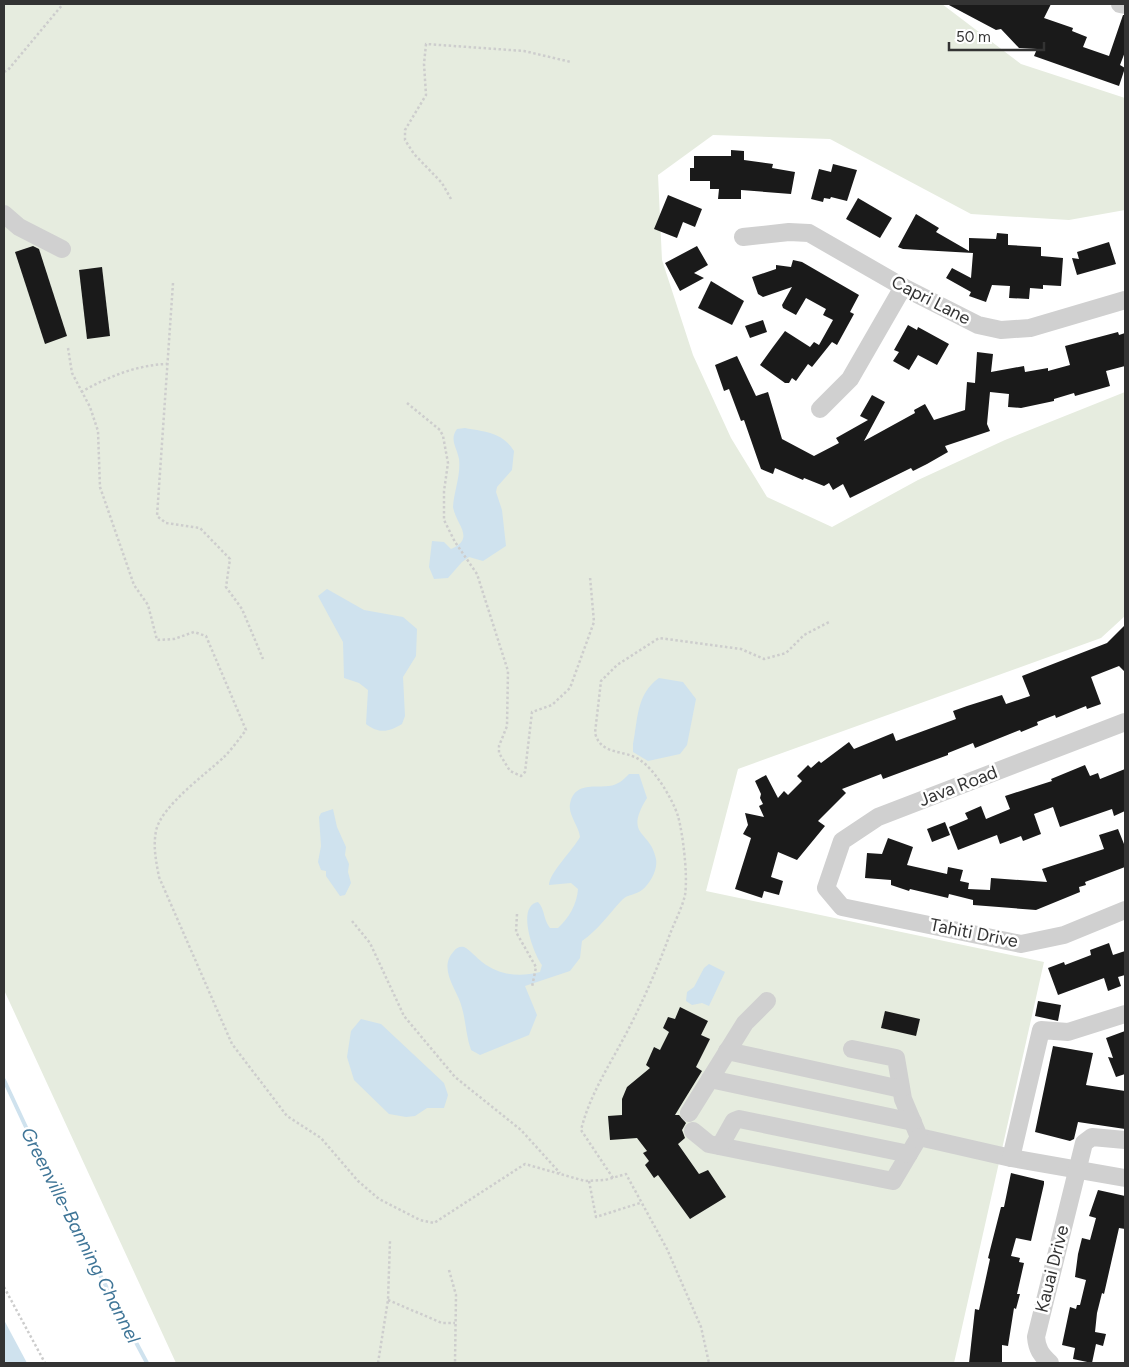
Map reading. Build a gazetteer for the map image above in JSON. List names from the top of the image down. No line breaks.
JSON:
{"streets":{"street":["Capri Lane","Java Road","Tahiti Drive","Kauai Drive"]},"crossings":[["Java Road","Tahiti Drive"]],"water":["Greenville-Banning Channel"],"scale_bar":"50 m"}
